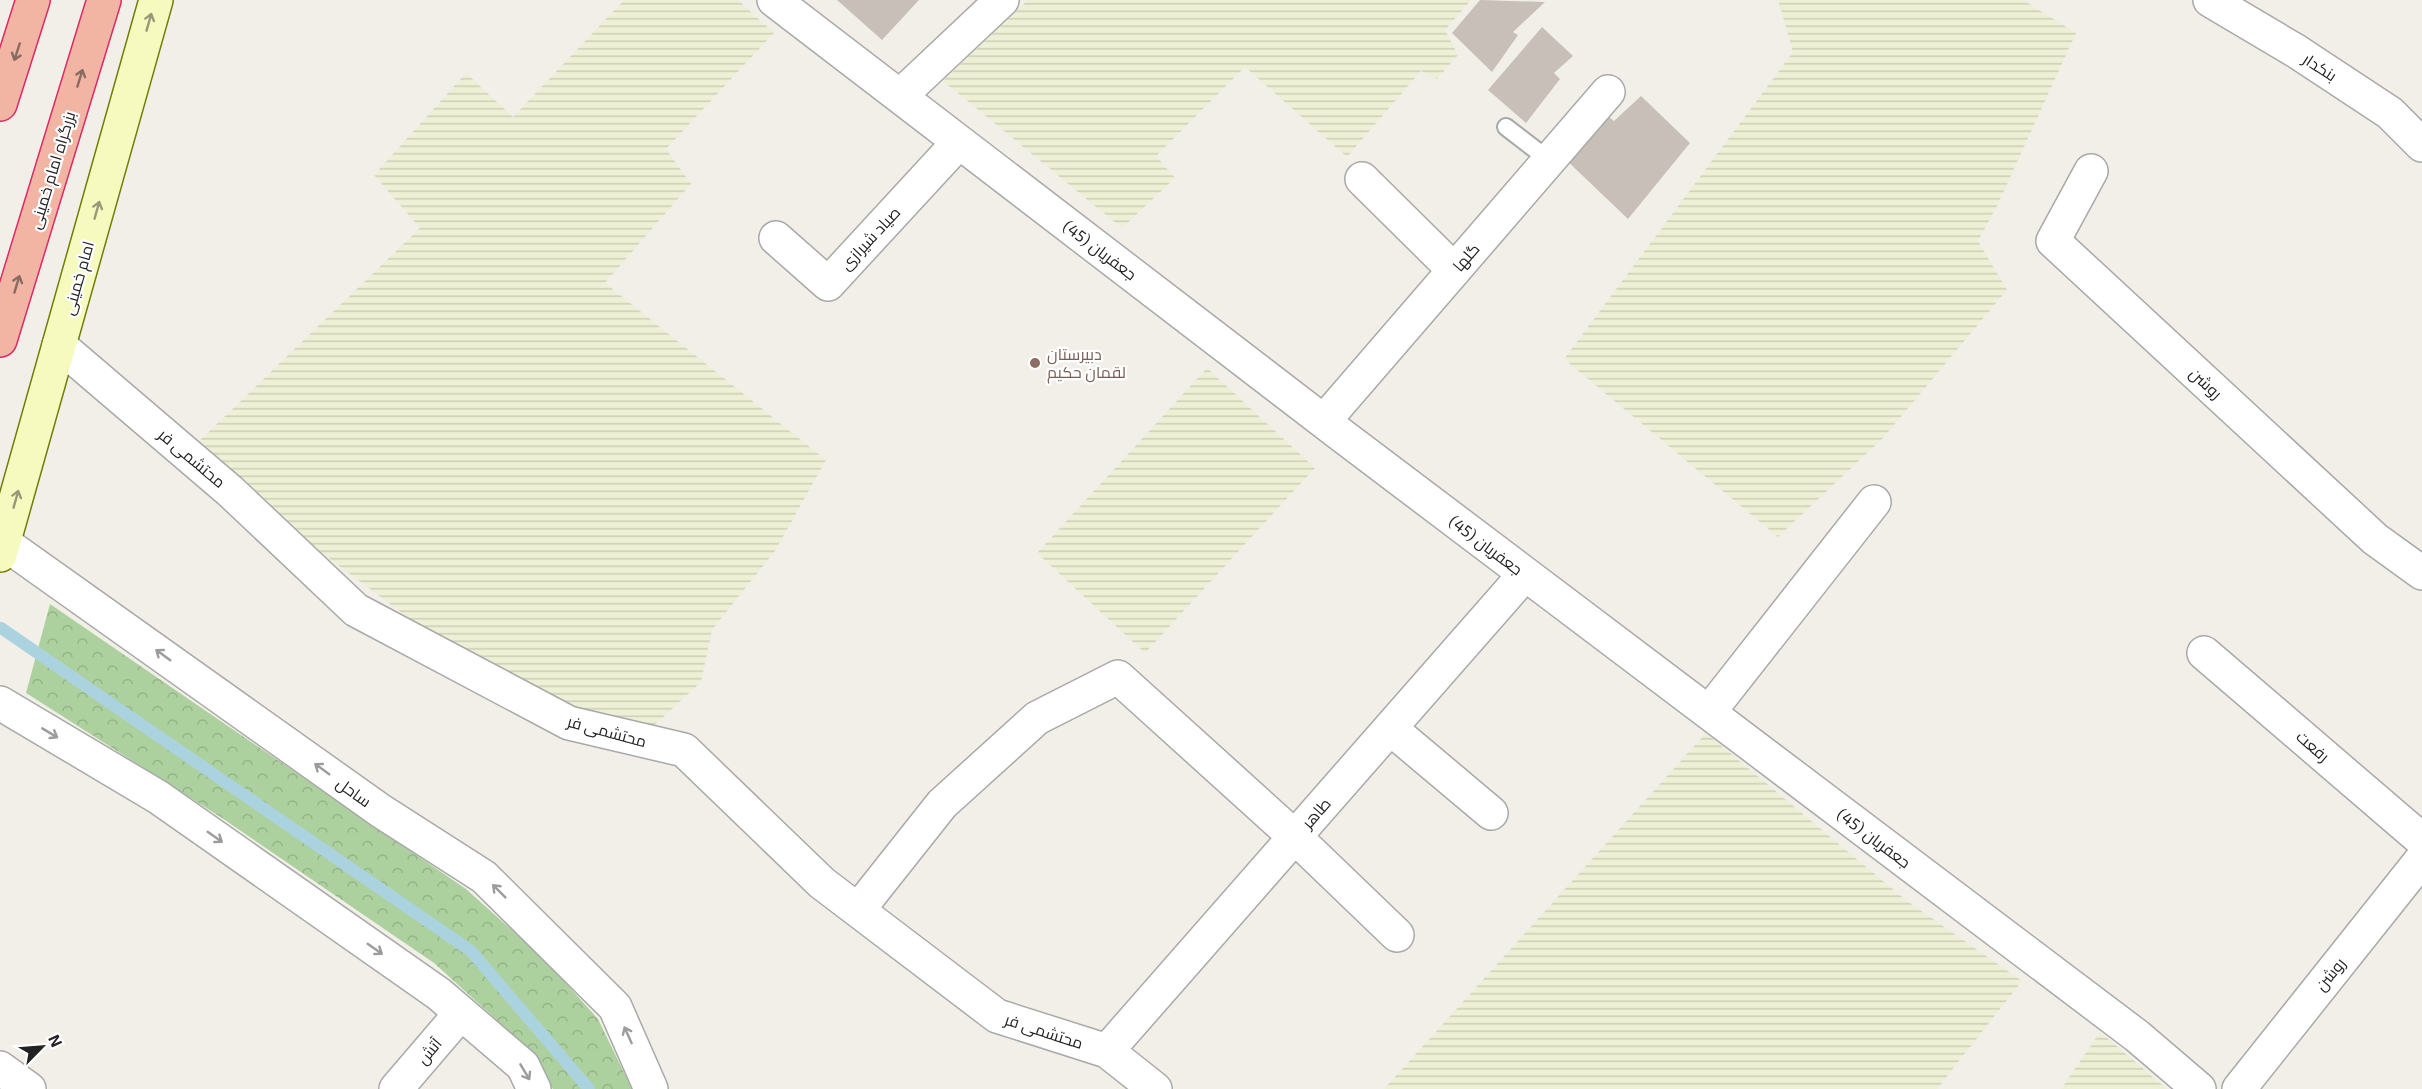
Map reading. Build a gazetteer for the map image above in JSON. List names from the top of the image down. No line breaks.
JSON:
{"streets":{"highway":["بزرگراه امام خمینی"],"main road":["امام خمینی"],"street":["بنکدار","صیاد شیرازی","جعفریان (45)","گلها","روشن","محتشمی فر","رفعت","ساحل","طاهر","آتش"]},"crossings":[["صیاد شیرازی","جعفریان (45)"],["جعفریان (45)","گلها"],["جعفریان (45)","طاهر"],["امام خمینی","محتشمی فر"],["امام خمینی","ساحل"],["محتشمی فر","طاهر"]],"one_way":["امام خمینی"],"places":["دبیرستان لقمان حکیم"],"north":"top right"}
